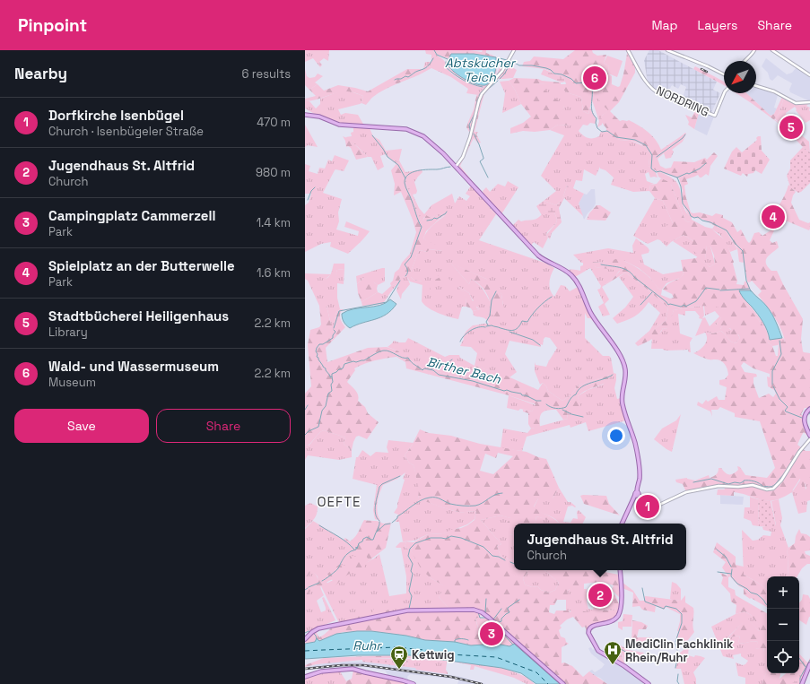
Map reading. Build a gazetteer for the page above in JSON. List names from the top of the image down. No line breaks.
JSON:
{"streets":{"street":["NORDRING"]},"districts":["OEFTE"],"water":["Abtskücher Teich","Birther Bach","Ruhr"],"places":{"hospital":["MediClin Fachklinik Rhein/Ruhr"],"station":["Kettwig"]},"north":"bottom left","page":{"header":"Pinpoint","nav":["Map","Layers","Share"],"heading":["Nearby","6 results"],"pins":["6","5","4","1","2","3"],"list":[{"mark":"1","name":"Dorfkirche Isenbügel","note":"Church · Isenbügeler Straße","value":"470 m"},{"mark":"2","name":"Jugendhaus St. Altfrid","note":"Church","value":"980 m"},{"mark":"3","name":"Campingplatz Cammerzell","note":"Park","value":"1.4 km"},{"mark":"4","name":"Spielplatz an der Butterwelle","note":"Park","value":"1.6 km"},{"mark":"5","name":"Stadtbücherei Heiligenhaus","note":"Library","value":"2.2 km"},{"mark":"6","name":"Wald- und Wassermuseum","note":"Museum","value":"2.2 km"}],"buttons":["Save","Share"],"popup":["Jugendhaus St. Altfrid","Church"],"map_buttons":["+","−"]}}
